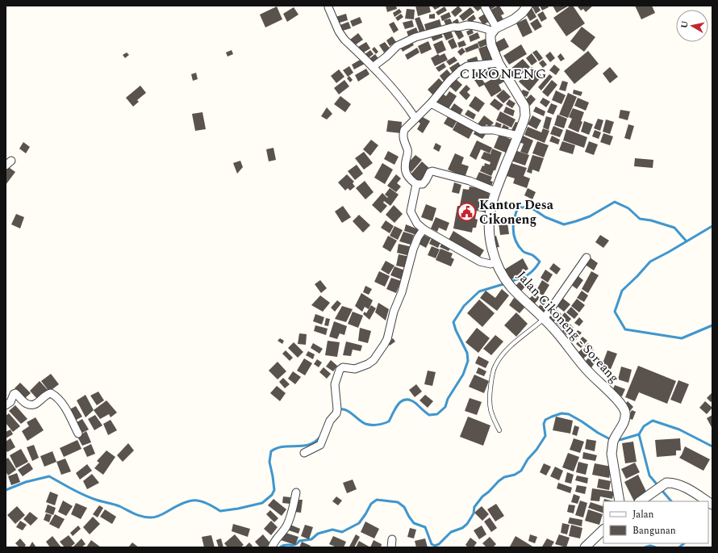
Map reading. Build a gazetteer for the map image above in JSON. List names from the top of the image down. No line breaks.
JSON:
{"streets":{"street":["Jalan Cikoneng - Soreang"]},"districts":["CIKONENG"],"places":{"public building":["Kantor Desa Cikoneng"]},"legend":["Jalan","Bangunan"],"north":"left"}
